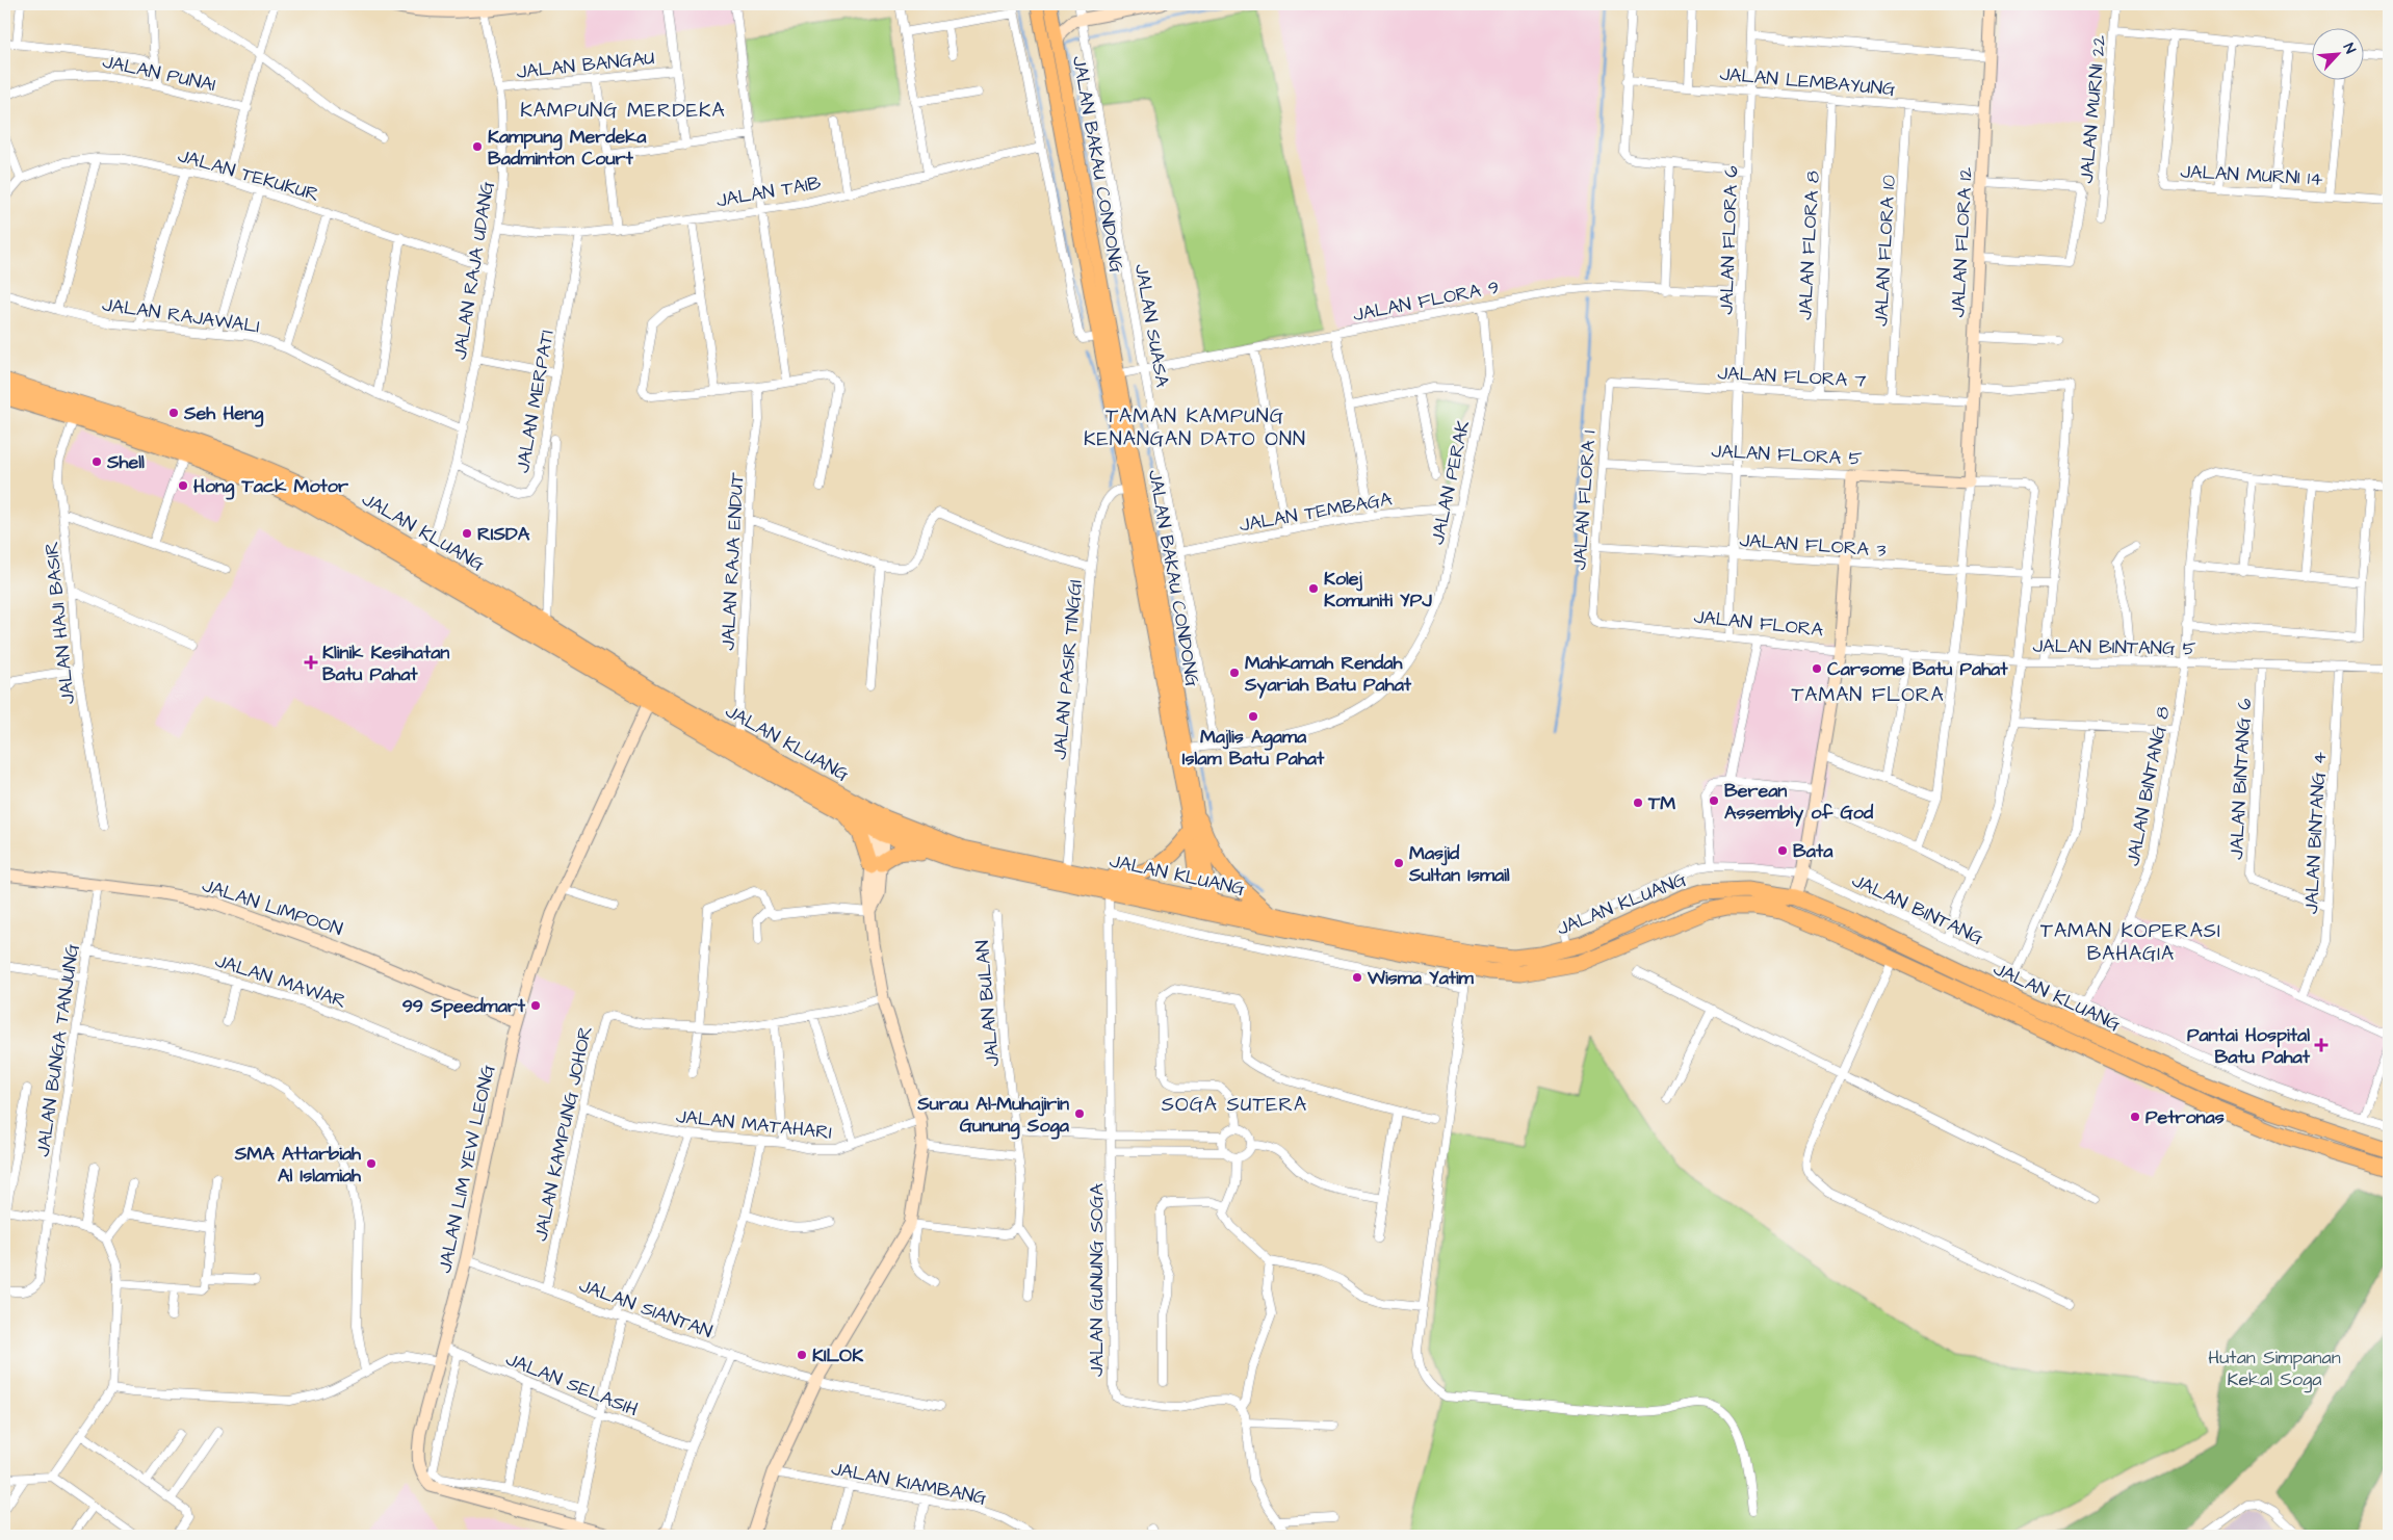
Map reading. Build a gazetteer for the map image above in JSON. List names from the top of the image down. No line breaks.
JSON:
{"streets":{"highway":["JALAN KLUANG"],"main road":["JALAN BAKAU CONDONG"],"street":["JALAN BANGAU","JALAN PUNAI","JALAN LEMBAYUNG","JALAN MURNI 22","JALAN TEKUKUR","JALAN MURNI 14","JALAN TAIB","JALAN FLORA 6","JALAN FLORA 12","JALAN FLORA 8","JALAN FLORA 10","JALAN RAJA UDANG","JALAN FLORA 9","JALAN RAJAWALI","JALAN SUASA","JALAN FLORA 7","JALAN MERPATI","JALAN FLORA 5","JALAN PERAK","JALAN FLORA 1","JALAN TEMBAGA","JALAN FLORA 3","JALAN RAJA ENDUT","JALAN HAJI BASIR","JALAN FLORA","JALAN BINTANG 5","JALAN PASIR TINGGI","JALAN BINTANG 6","JALAN BINTANG 8","JALAN BINTANG 4","JALAN LIMPOON","JALAN BINTANG","JALAN MAWAR","JALAN BULAN","JALAN BUNGA TANJUNG","JALAN MATAHARI","JALAN KAMPUNG JOHOR","JALAN LIM YEW LEONG","JALAN GUNUNG SOGA","JALAN SIANTAN","JALAN SELASIH","JALAN KIAMBANG"]},"crossings":[["JALAN BANGAU","JALAN RAJA UDANG"],["JALAN LEMBAYUNG","JALAN FLORA 6"],["JALAN LEMBAYUNG","JALAN FLORA 12"],["JALAN LEMBAYUNG","JALAN FLORA 8"],["JALAN LEMBAYUNG","JALAN FLORA 10"],["JALAN BAKAU CONDONG","JALAN FLORA 9"],["JALAN BAKAU CONDONG","JALAN PERAK"],["JALAN BAKAU CONDONG","JALAN KLUANG"],["JALAN BAKAU CONDONG","JALAN PASIR TINGGI"],["JALAN TEKUKUR","JALAN RAJA UDANG"],["JALAN TAIB","JALAN RAJA UDANG"],["JALAN TAIB","JALAN MERPATI"],["JALAN FLORA 6","JALAN FLORA 9"],["JALAN FLORA 6","JALAN FLORA 7"],["JALAN FLORA 6","JALAN FLORA 5"],["JALAN FLORA 6","JALAN FLORA 3"],["JALAN FLORA 6","JALAN FLORA"],["JALAN FLORA 12","JALAN FLORA 7"],["JALAN FLORA 12","JALAN FLORA 5"],["JALAN FLORA 8","JALAN FLORA 7"],["JALAN FLORA 10","JALAN FLORA 7"],["JALAN RAJA UDANG","JALAN RAJAWALI"],["JALAN RAJA UDANG","JALAN MERPATI"],["JALAN RAJA UDANG","JALAN KLUANG"],["JALAN FLORA 9","JALAN SUASA"],["JALAN FLORA 9","JALAN PERAK"],["JALAN SUASA","JALAN PERAK"],["JALAN SUASA","JALAN TEMBAGA"],["JALAN FLORA 7","JALAN FLORA 1"],["JALAN FLORA 5","JALAN FLORA 1"],["JALAN FLORA 5","JALAN FLORA"],["JALAN PERAK","JALAN TEMBAGA"],["JALAN FLORA 1","JALAN FLORA 3"],["JALAN FLORA 1","JALAN FLORA"],["JALAN KLUANG","JALAN RAJA ENDUT"],["JALAN KLUANG","JALAN HAJI BASIR"],["JALAN KLUANG","JALAN PASIR TINGGI"],["JALAN KLUANG","JALAN BINTANG 8"],["JALAN KLUANG","JALAN BINTANG"],["JALAN KLUANG","JALAN LIM YEW LEONG"],["JALAN KLUANG","JALAN GUNUNG SOGA"],["JALAN FLORA 3","JALAN FLORA"],["JALAN FLORA","JALAN BINTANG 5"],["JALAN BINTANG 5","JALAN BINTANG 6"],["JALAN BINTANG 5","JALAN BINTANG 8"],["JALAN BINTANG 5","JALAN BINTANG 4"],["JALAN BINTANG 6","JALAN BINTANG 4"],["JALAN BINTANG 8","JALAN BINTANG"],["JALAN LIMPOON","JALAN BUNGA TANJUNG"],["JALAN LIMPOON","JALAN LIM YEW LEONG"],["JALAN MAWAR","JALAN BUNGA TANJUNG"],["JALAN MATAHARI","JALAN KAMPUNG JOHOR"],["JALAN KAMPUNG JOHOR","JALAN SIANTAN"],["JALAN LIM YEW LEONG","JALAN SIANTAN"],["JALAN LIM YEW LEONG","JALAN SELASIH"]],"districts":["KAMPUNG MERDEKA","TAMAN KAMPUNG KENANGAN DATO ONN","TAMAN FLORA","TAMAN KOPERASI BAHAGIA","SOGA SUTERA"],"parks":["Hutan Simpanan Kekal Soga"],"places":{"other":["Kampung Merdeka Badminton Court","Seh Heng","Shell","Hong Tack Motor","RISDA","Kolej Komuniti YPJ","Carsome Batu Pahat","Mahkamah Rendah Syariah Batu Pahat","Majlis Agama Islam Batu Pahat","Berean Assembly of God","TM","Bata","Masjid Sultan Ismail","Wisma Yatim","99 Speedmart","Surau Al-Muhajirin Gunung Soga","Petronas","SMA Attarbiah Al Islamiah","KILOK"],"health":["Klinik Kesihatan Batu Pahat","Pantai Hospital Batu Pahat"]},"north":"top right"}
